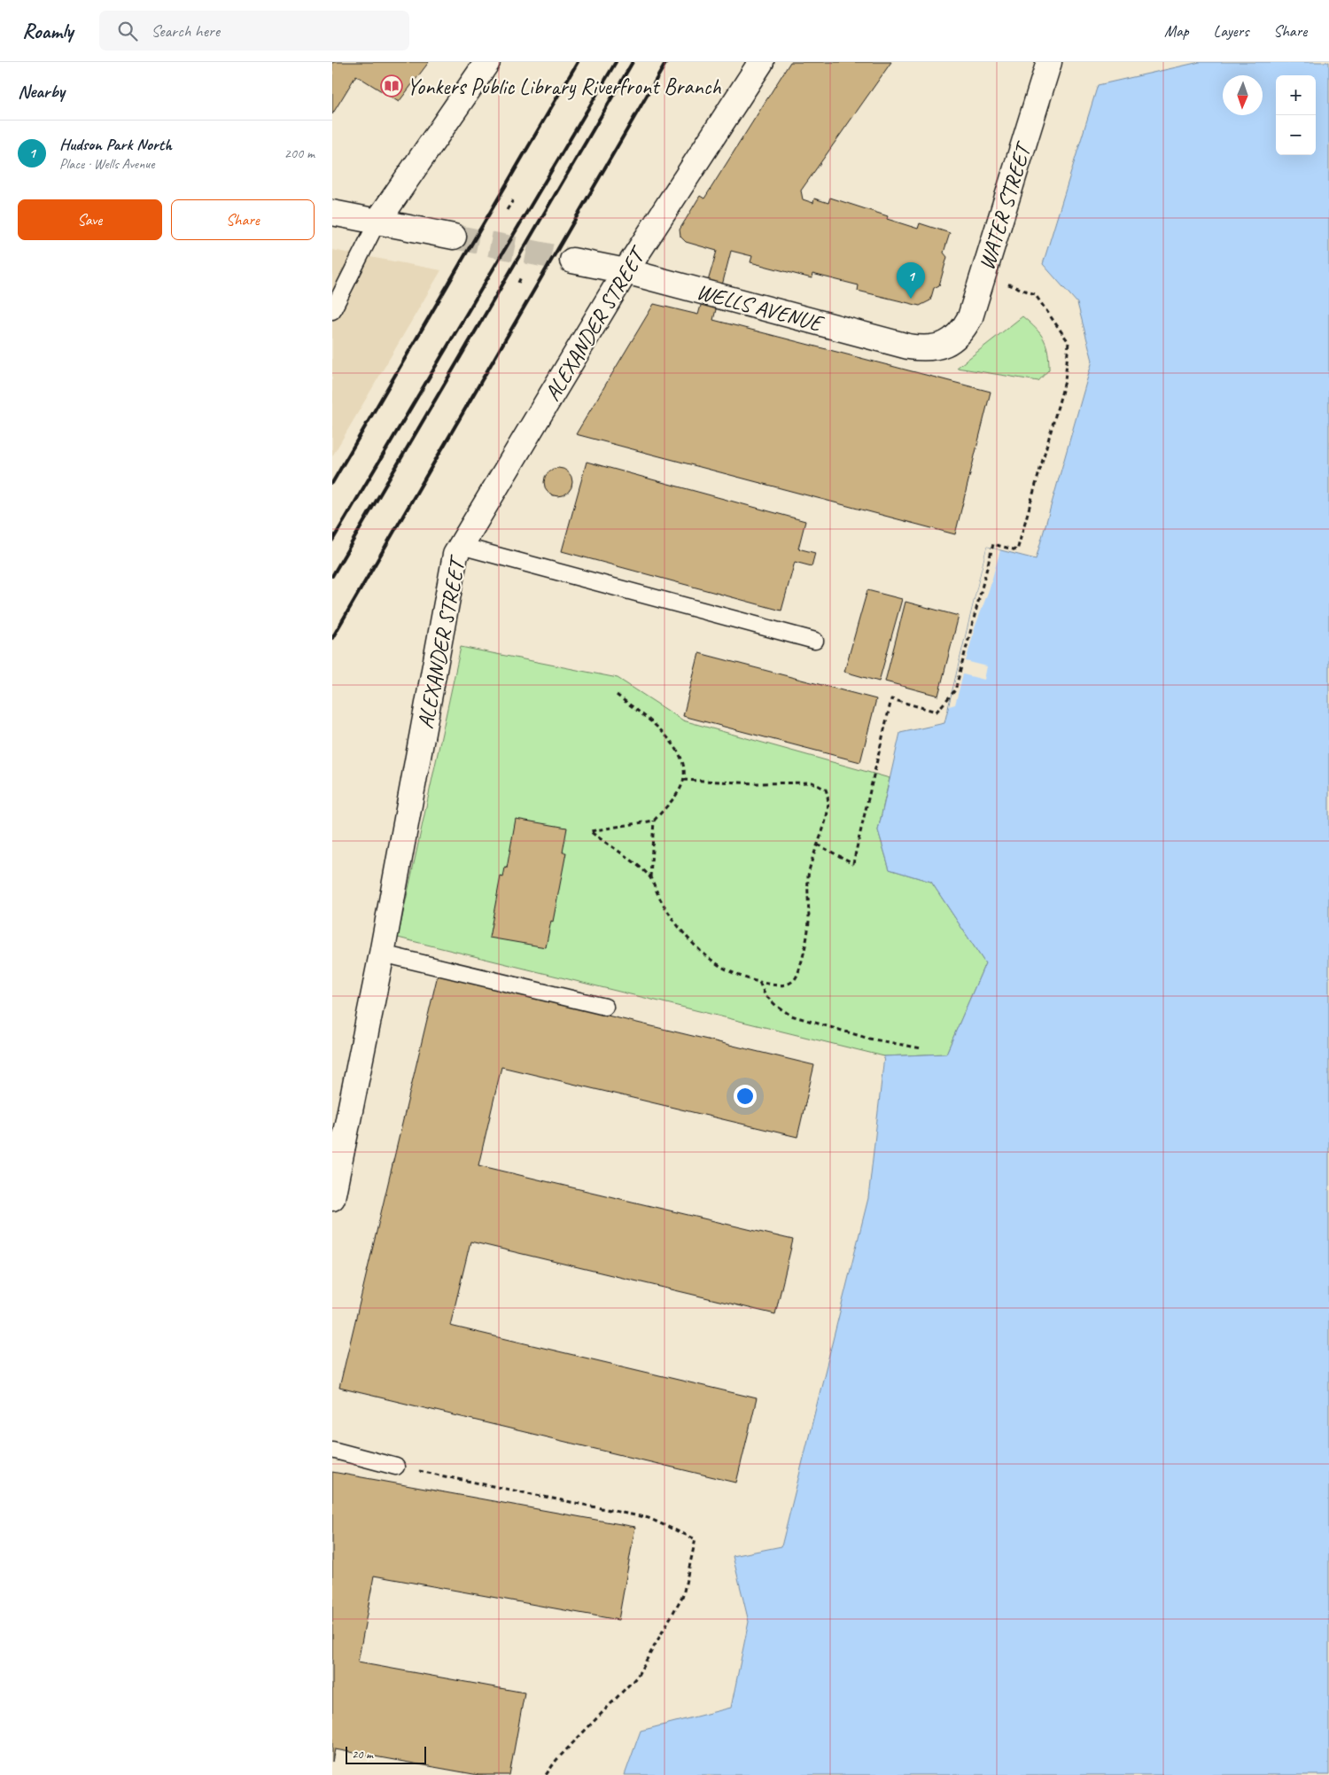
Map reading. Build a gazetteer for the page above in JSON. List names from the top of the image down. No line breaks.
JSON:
{"streets":{"street":["WATER STREET","WELLS AVENUE","ALEXANDER STREET"]},"crossings":[["WATER STREET","WELLS AVENUE"],["WELLS AVENUE","ALEXANDER STREET"]],"places":{"library":["Yonkers Public Library Riverfront Branch"]},"scale_bar":"20 m","north":"bottom","page":{"header":"Roamly","search":"Search here","nav":["Map","Layers","Share"],"heading":"Nearby","map_buttons":["+","−"],"list":[{"mark":"1","name":"Hudson Park North","note":"Place · Wells Avenue","value":"200 m"}],"buttons":["Save","Share"],"pins":"1","scale":"20 m"}}
